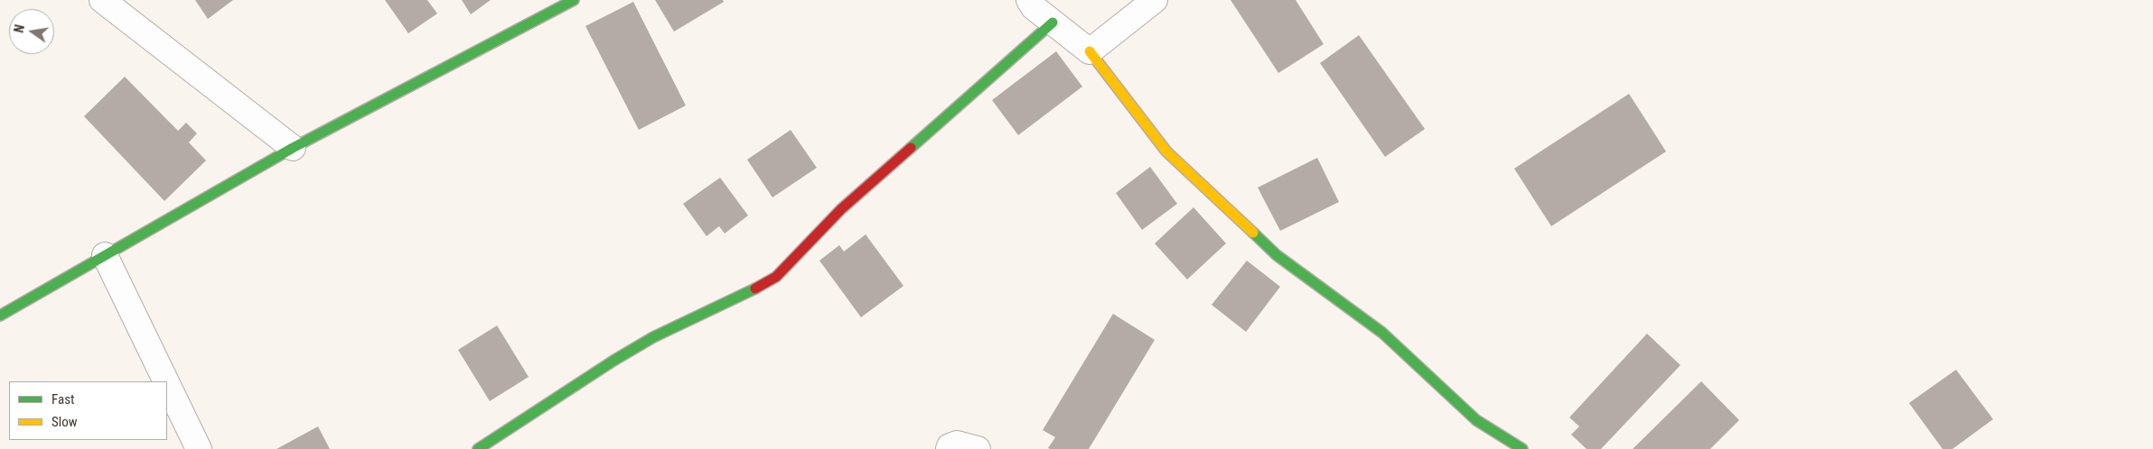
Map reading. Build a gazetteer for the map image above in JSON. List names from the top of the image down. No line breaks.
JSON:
{"legend":["Fast","Slow"],"north":"left"}
